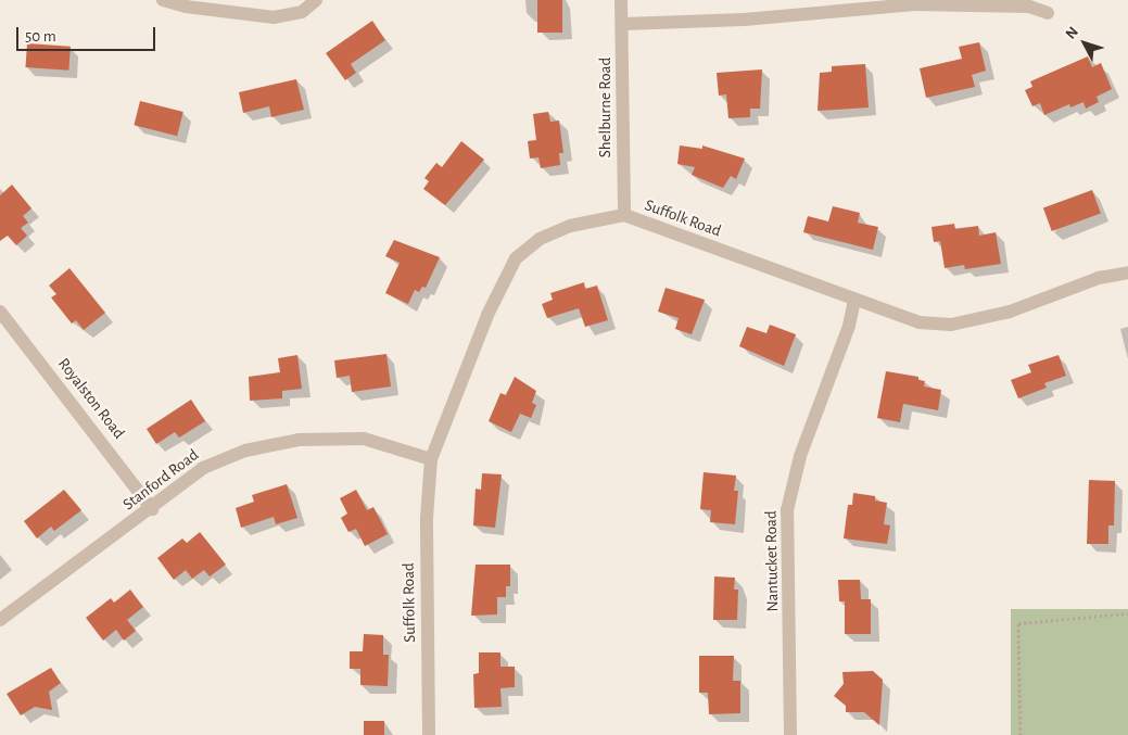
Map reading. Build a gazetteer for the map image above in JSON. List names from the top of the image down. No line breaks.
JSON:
{"streets":{"street":["Shelburne Road","Suffolk Road","Royalston Road","Stanford Road","Nantucket Road"]},"crossings":[["Shelburne Road","Suffolk Road"],["Suffolk Road","Stanford Road"],["Suffolk Road","Nantucket Road"],["Royalston Road","Stanford Road"]],"scale_bar":"50 m","north":"top left"}
